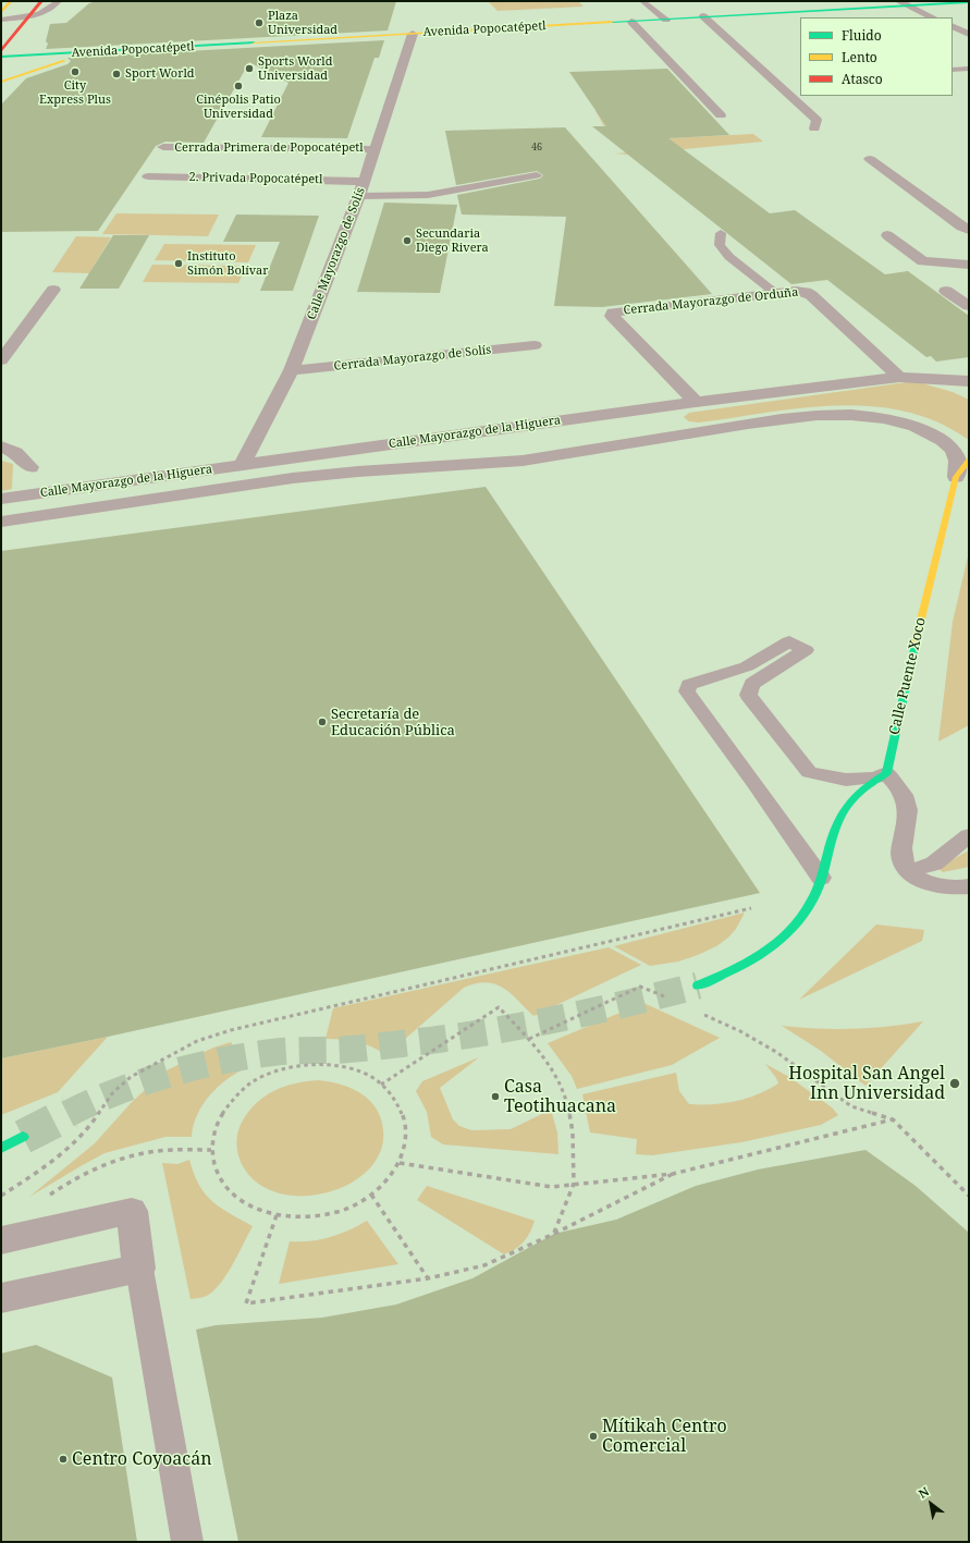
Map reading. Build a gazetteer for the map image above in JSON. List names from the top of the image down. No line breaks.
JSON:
{"streets":{"main road":["Avenida Popocatépetl","Calle Puente Xoco"],"street":["Cerrada Primera de Popocatépetl","2. Privada Popocatépetl","Calle Mayorazgo de Solís","Cerrada Mayorazgo de Orduña","Cerrada Mayorazgo de Solís","Calle Mayorazgo de la Higuera"]},"crossings":[["Avenida Popocatépetl","Calle Mayorazgo de Solís"],["Cerrada Primera de Popocatépetl","Calle Mayorazgo de Solís"],["2. Privada Popocatépetl","Calle Mayorazgo de Solís"],["Calle Mayorazgo de Solís","Cerrada Mayorazgo de Solís"],["Calle Mayorazgo de Solís","Calle Mayorazgo de la Higuera"],["Cerrada Mayorazgo de Orduña","Calle Mayorazgo de la Higuera"]],"places":["Plaza Universidad","Sports World Universidad","City Express Plus","Sport World","Cinépolis Patio Universidad","Secundaria Diego Rivera","Instituto Simón Bolívar","Secretaría de Educación Pública","Hospital San Angel Inn Universidad","Casa Teotihuacana","Mítikah Centro Comercial","Centro Coyoacán"],"house_numbers":["46"],"legend":["Fluido","Lento","Atasco"],"north":"top left"}
